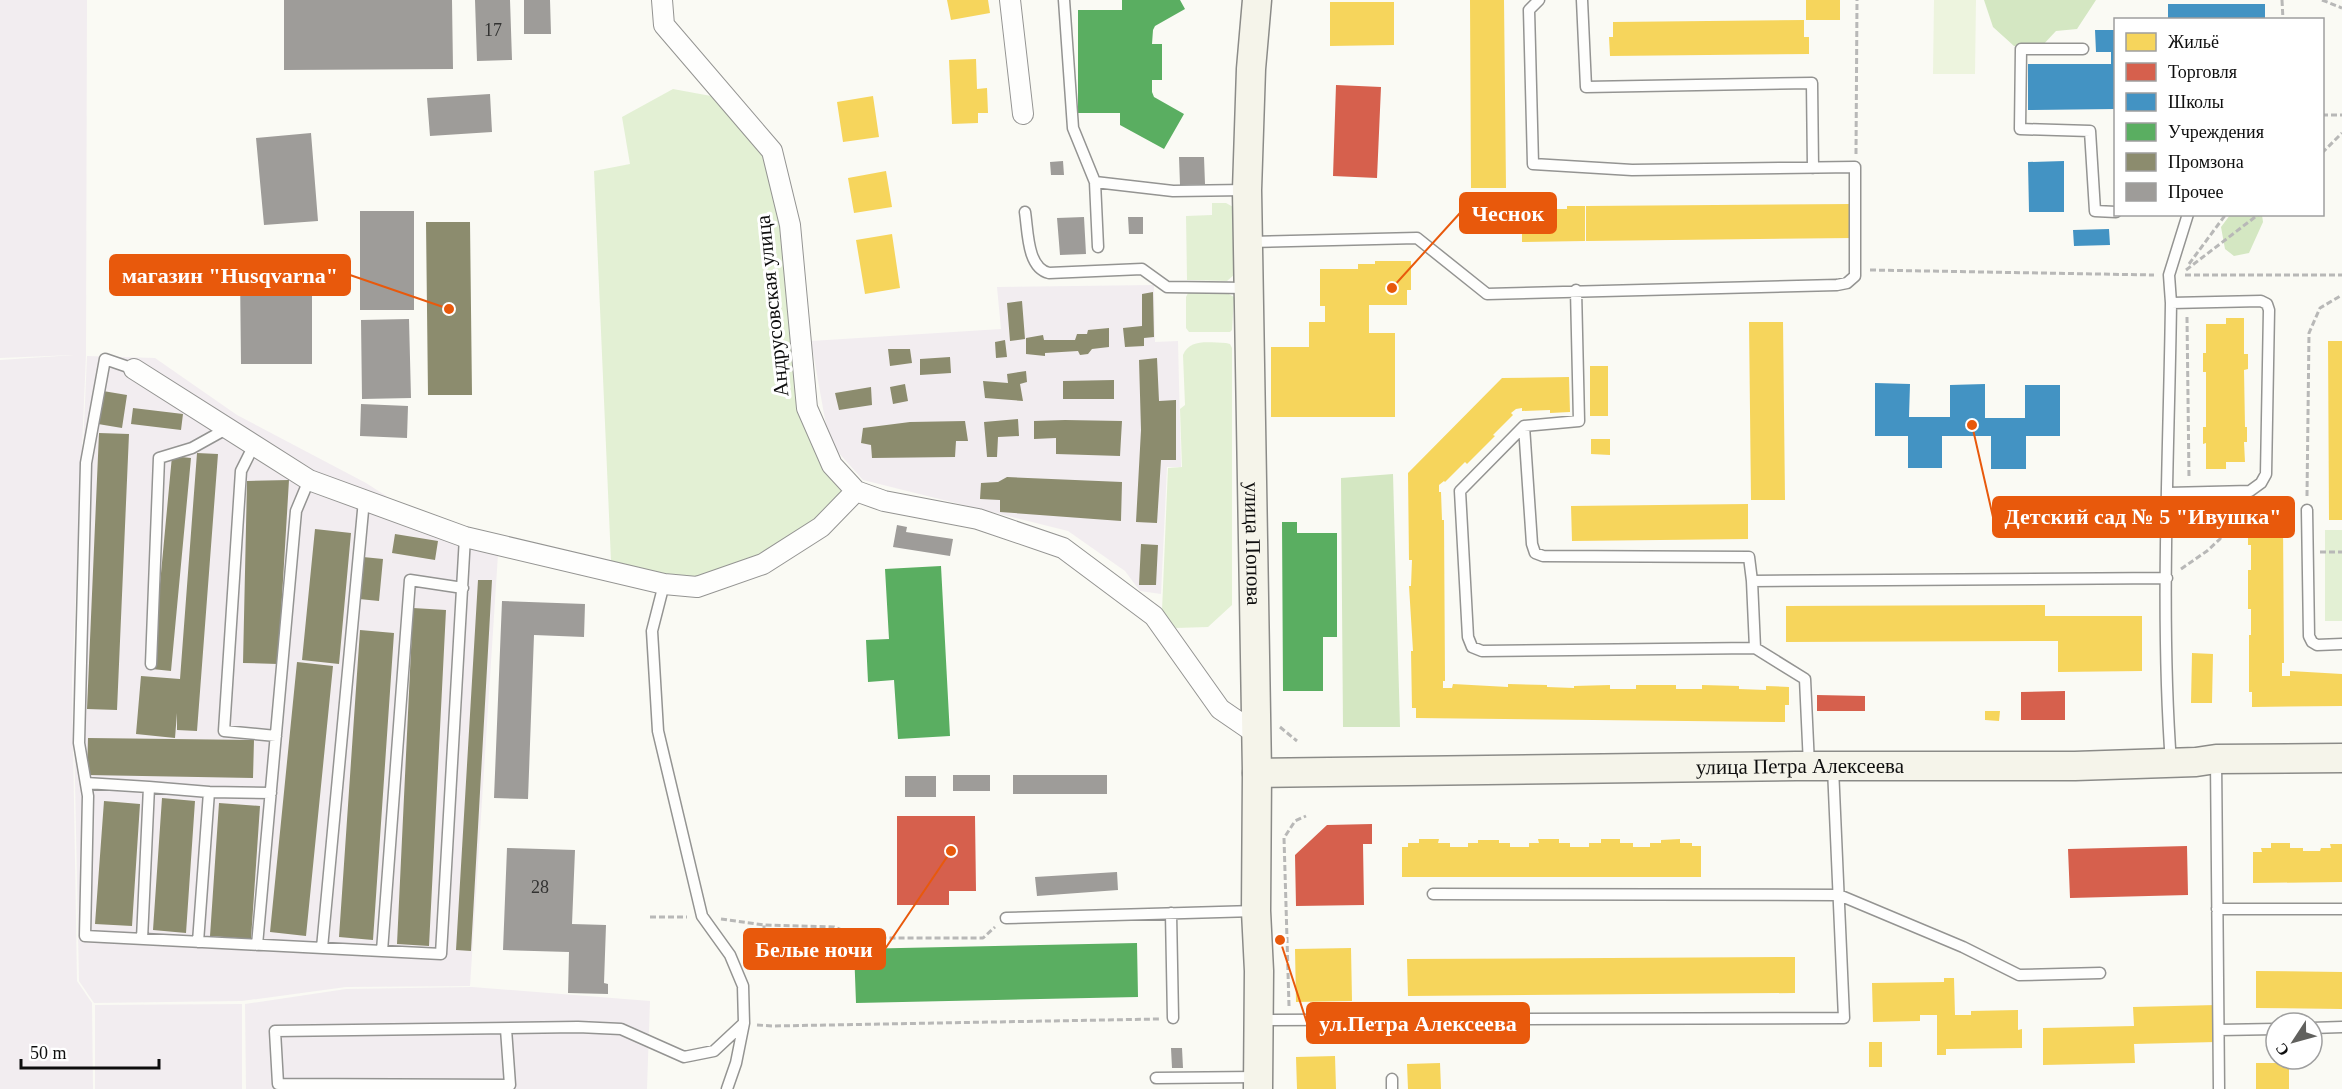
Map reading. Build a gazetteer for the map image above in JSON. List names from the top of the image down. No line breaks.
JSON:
{"streets":{"street":["Андрусовская улица","улица Попова","улица Петра Алексеева"]},"crossings":[["улица Попова","улица Петра Алексеева"]],"places":["Чеснок","магазин \"Husqvarna\"","Детский сад № 5 \"Ивушка\"","Белые ночи","ул.Петра Алексеева"],"house_numbers":["17","28"],"legend":["Жильё","Торговля","Школы","Учреждения","Промзона","Прочее"],"scale_bar":"50 m","north":"bottom left"}
